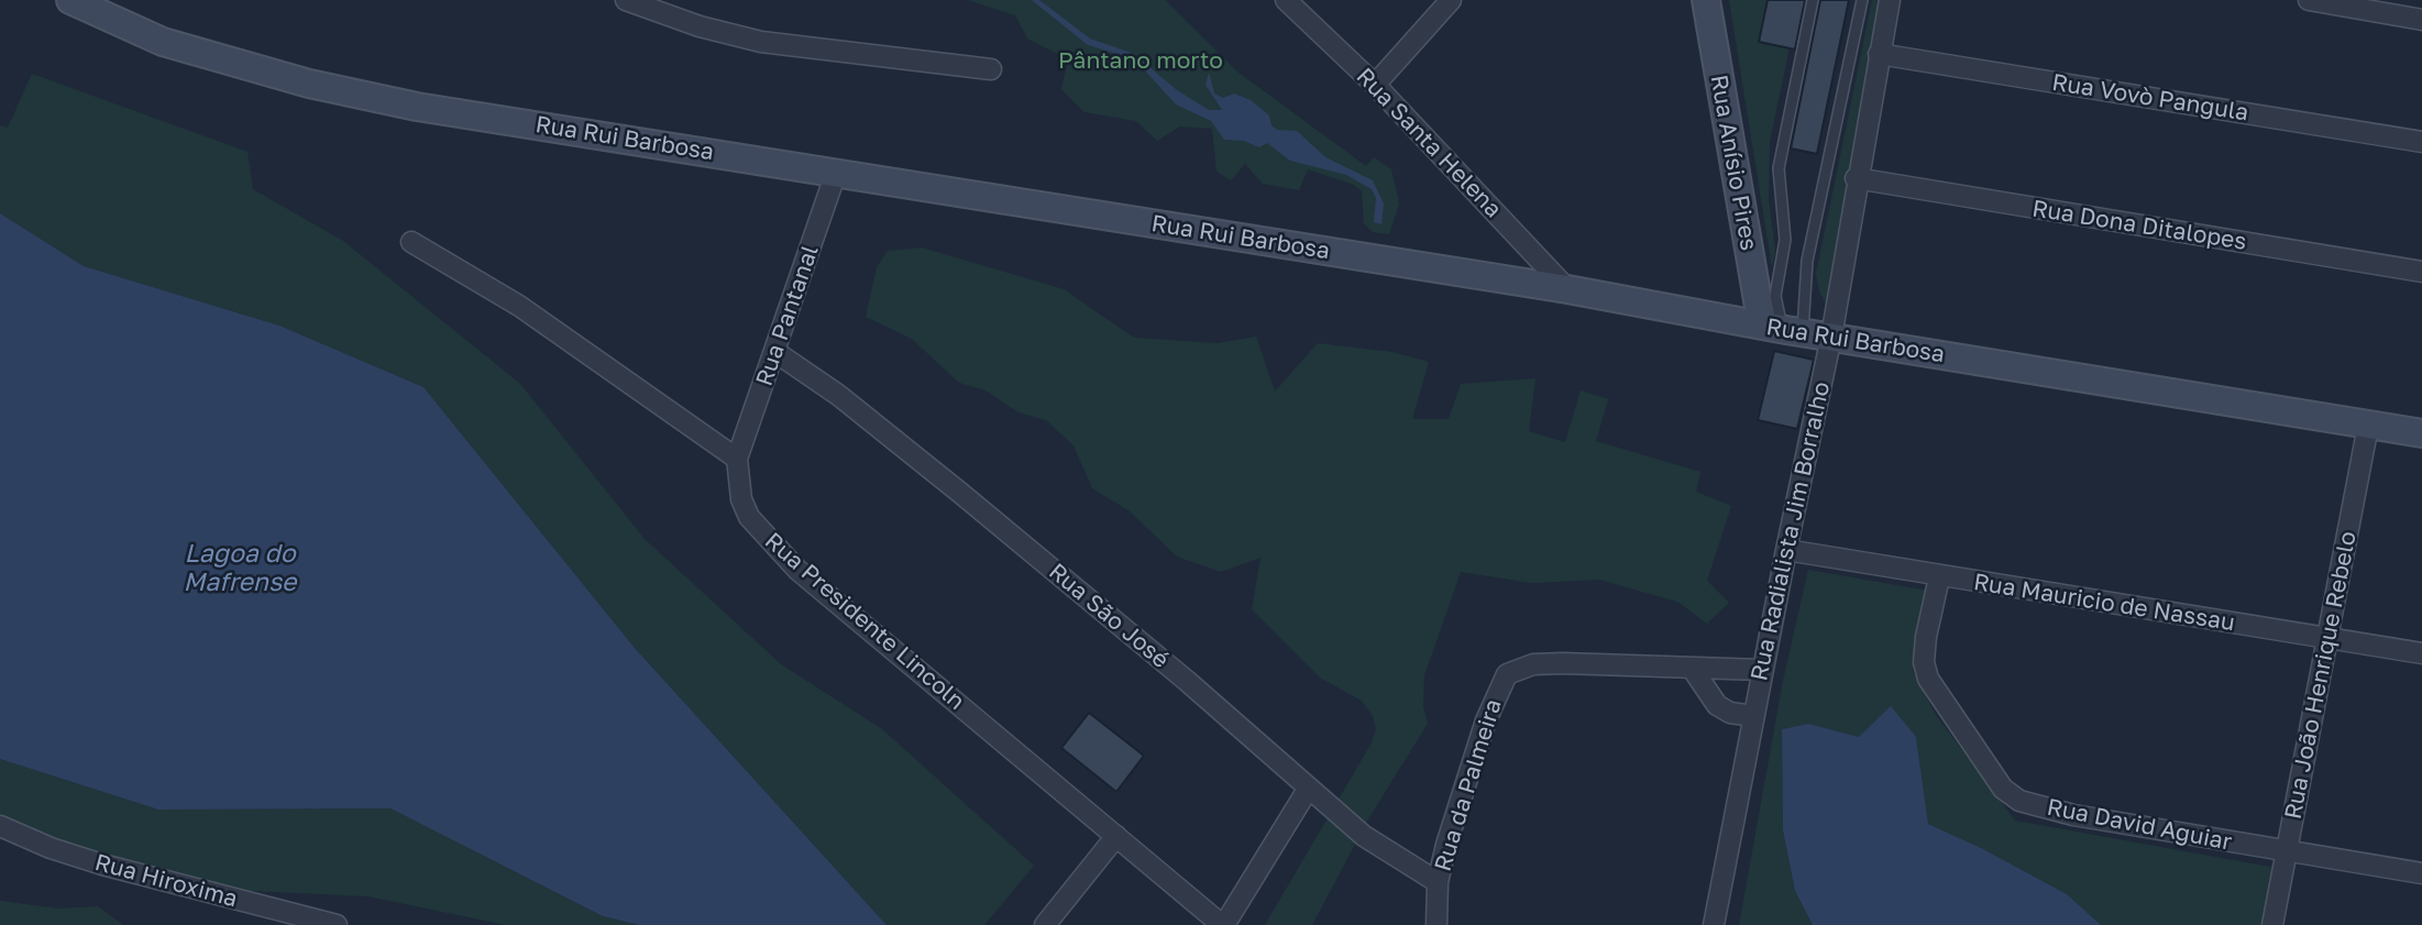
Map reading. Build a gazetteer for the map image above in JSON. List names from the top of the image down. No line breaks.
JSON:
{"streets":{"street":["Rua Vovò Pangula","Rua Rui Barbosa","Rua Santa Helena","Rua Anísio Pires","Rua Dona Ditalopes","Rua Pantanal","Rua Radialista Jim Borralho","Rua Mauricio de Nassau","Rua São José","Rua Presidente Lincoln","Rua João Henrique Rebelo","Rua da Palmeira","Rua David Aguiar","Rua Hiroxima"]},"crossings":[["Rua Vovò Pangula","Rua Radialista Jim Borralho"],["Rua Rui Barbosa","Rua Santa Helena"],["Rua Rui Barbosa","Rua Anísio Pires"],["Rua Rui Barbosa","Rua Pantanal"],["Rua Rui Barbosa","Rua Radialista Jim Borralho"],["Rua Rui Barbosa","Rua João Henrique Rebelo"],["Rua Dona Ditalopes","Rua Radialista Jim Borralho"],["Rua Pantanal","Rua São José"],["Rua Pantanal","Rua Presidente Lincoln"],["Rua Radialista Jim Borralho","Rua Mauricio de Nassau"],["Rua Radialista Jim Borralho","Rua da Palmeira"],["Rua Mauricio de Nassau","Rua João Henrique Rebelo"],["Rua Mauricio de Nassau","Rua David Aguiar"],["Rua São José","Rua da Palmeira"],["Rua João Henrique Rebelo","Rua David Aguiar"]],"water":["Lagoa do Mafrense"],"parks":["Pântano morto"]}
